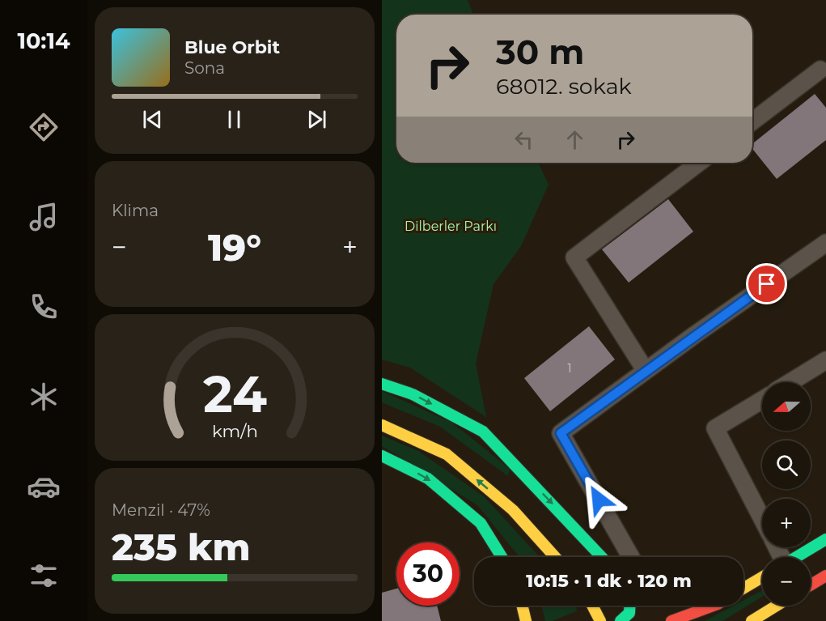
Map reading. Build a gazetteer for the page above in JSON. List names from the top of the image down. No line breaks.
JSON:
{"parks":["Dilberler Parkı"],"house_numbers":["1"],"north":"left","page":{"tabs":"10:14","turn":["30 m","68012. sokak"],"song":["Blue Orbit","Sona"],"tile":["Klima",["Menzil · 47%","235 km"]],"heat":["−","19°","+"],"map_buttons":["+","−"],"limit":"30","trip":"10:15 · 1 dk · 120 m","gauge":["24","km/h"]}}
